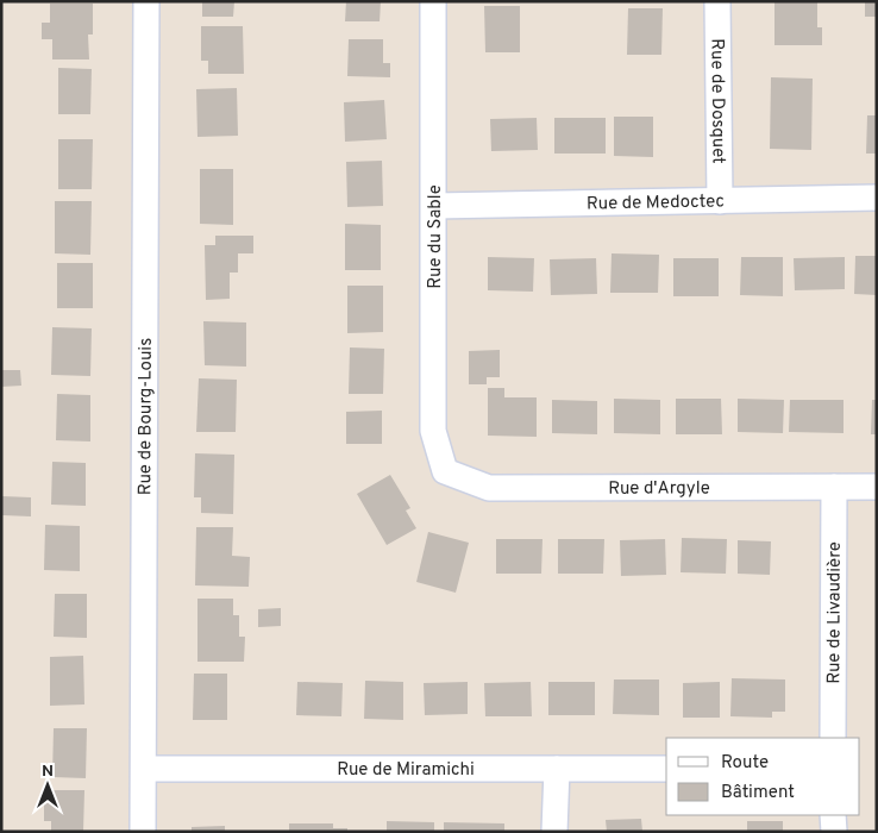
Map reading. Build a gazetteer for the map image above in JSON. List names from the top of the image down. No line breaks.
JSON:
{"streets":{"street":["Rue de Dosquet","Rue de Medoctec","Rue du Sable","Rue de Bourg-Louis","Rue d'Argyle","Rue de Livaudière","Rue de Miramichi"]},"crossings":[["Rue de Dosquet","Rue de Medoctec"],["Rue de Medoctec","Rue du Sable"],["Rue du Sable","Rue d'Argyle"],["Rue de Bourg-Louis","Rue de Miramichi"],["Rue d'Argyle","Rue de Livaudière"]],"legend":["Route","Bâtiment"],"north":"top"}
